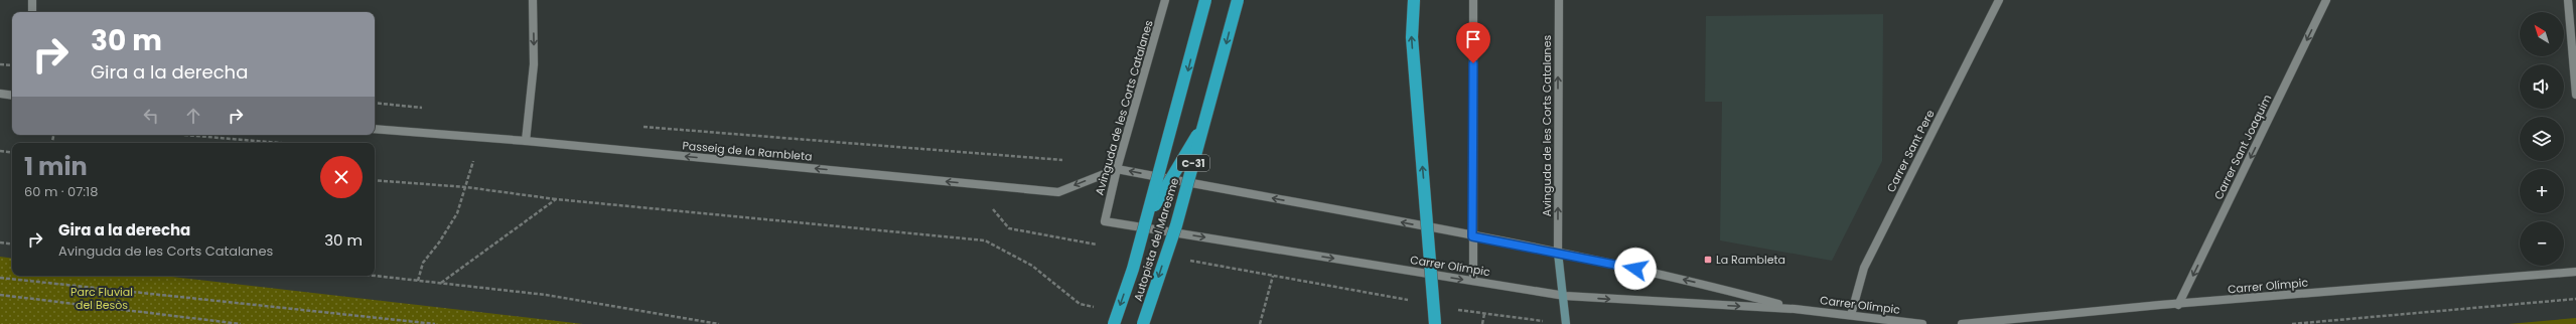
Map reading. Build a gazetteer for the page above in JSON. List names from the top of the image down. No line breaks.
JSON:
{"streets":{"highway":["C-31","Autopista del Maresme"],"street":["Avinguda de les Corts Catalanes","Carrer Sant Joaquim","Passeig de la Rambleta","Carrer Sant Pere","Carrer Olímpic"]},"crossings":[["Avinguda de les Corts Catalanes","Passeig de la Rambleta"],["Avinguda de les Corts Catalanes","Carrer Olímpic"],["Carrer Sant Joaquim","Carrer Olímpic"],["Passeig de la Rambleta","Carrer Olímpic"],["Carrer Sant Pere","Carrer Olímpic"],["C-31","Autopista del Maresme"]],"one_way":["Avinguda de les Corts Catalanes","Carrer Sant Joaquim","Passeig de la Rambleta"],"parks":["Parc Fluvial del Besòs"],"places":{"transit":["La Rambleta"]},"north":"top left","page":{"map_buttons":["+","−"],"turn":["30 m","Gira a la derecha"],"heading":["1 min","60 m · 07:18"],"list":[{"name":"Gira a la derecha","note":"Avinguda de les Corts Catalanes","value":"30 m"}]}}
